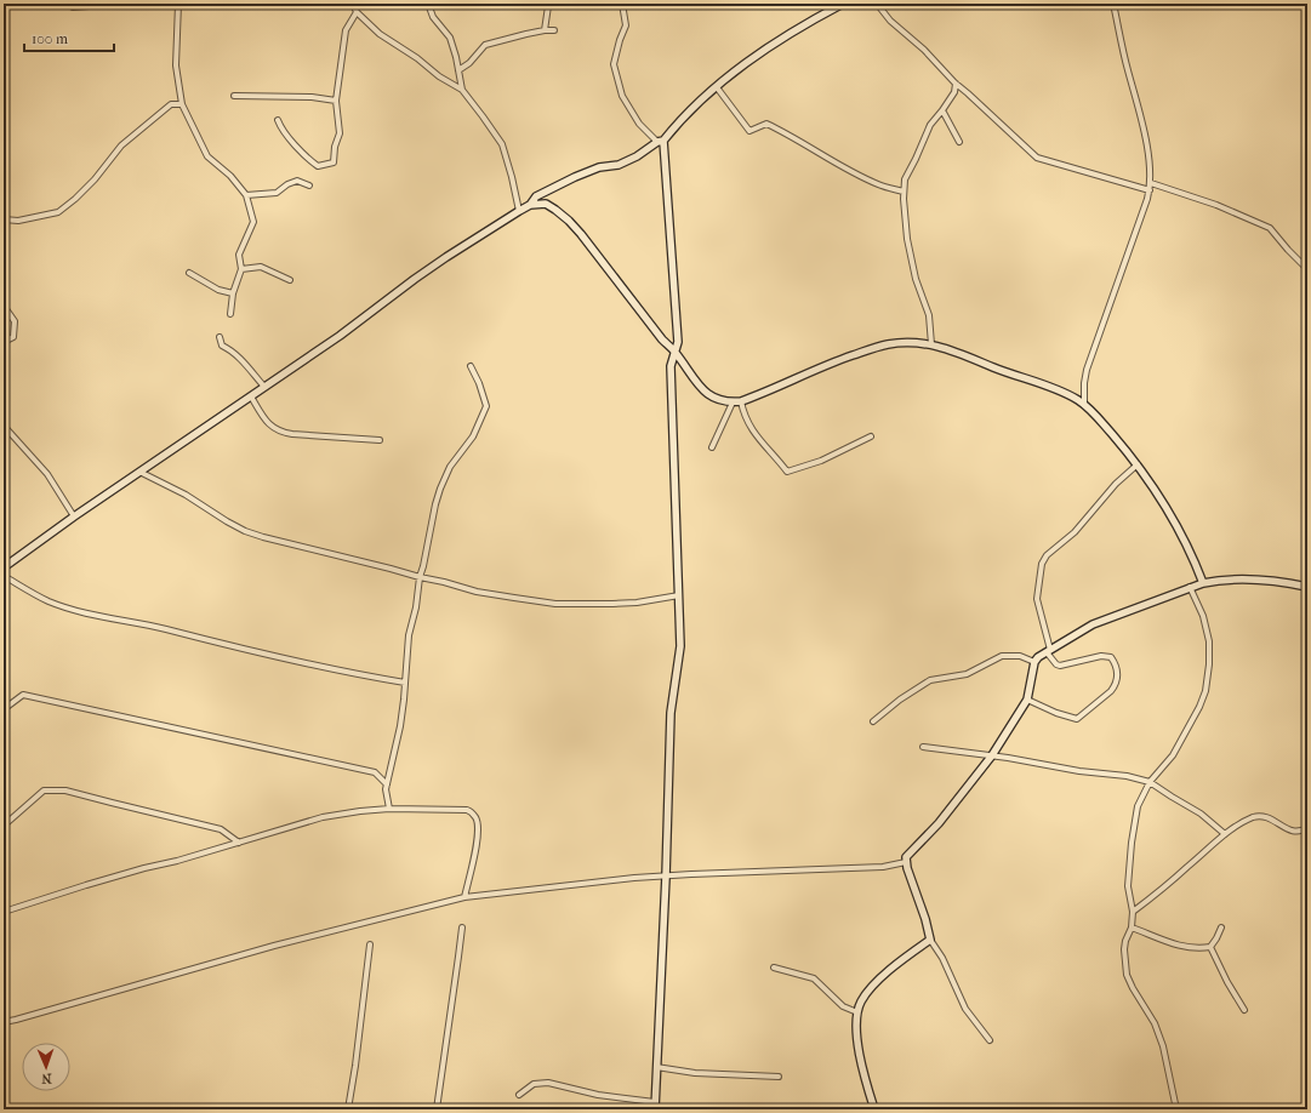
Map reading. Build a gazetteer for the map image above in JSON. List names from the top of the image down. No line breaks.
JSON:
{"scale_bar":"100 m","north":"bottom"}
